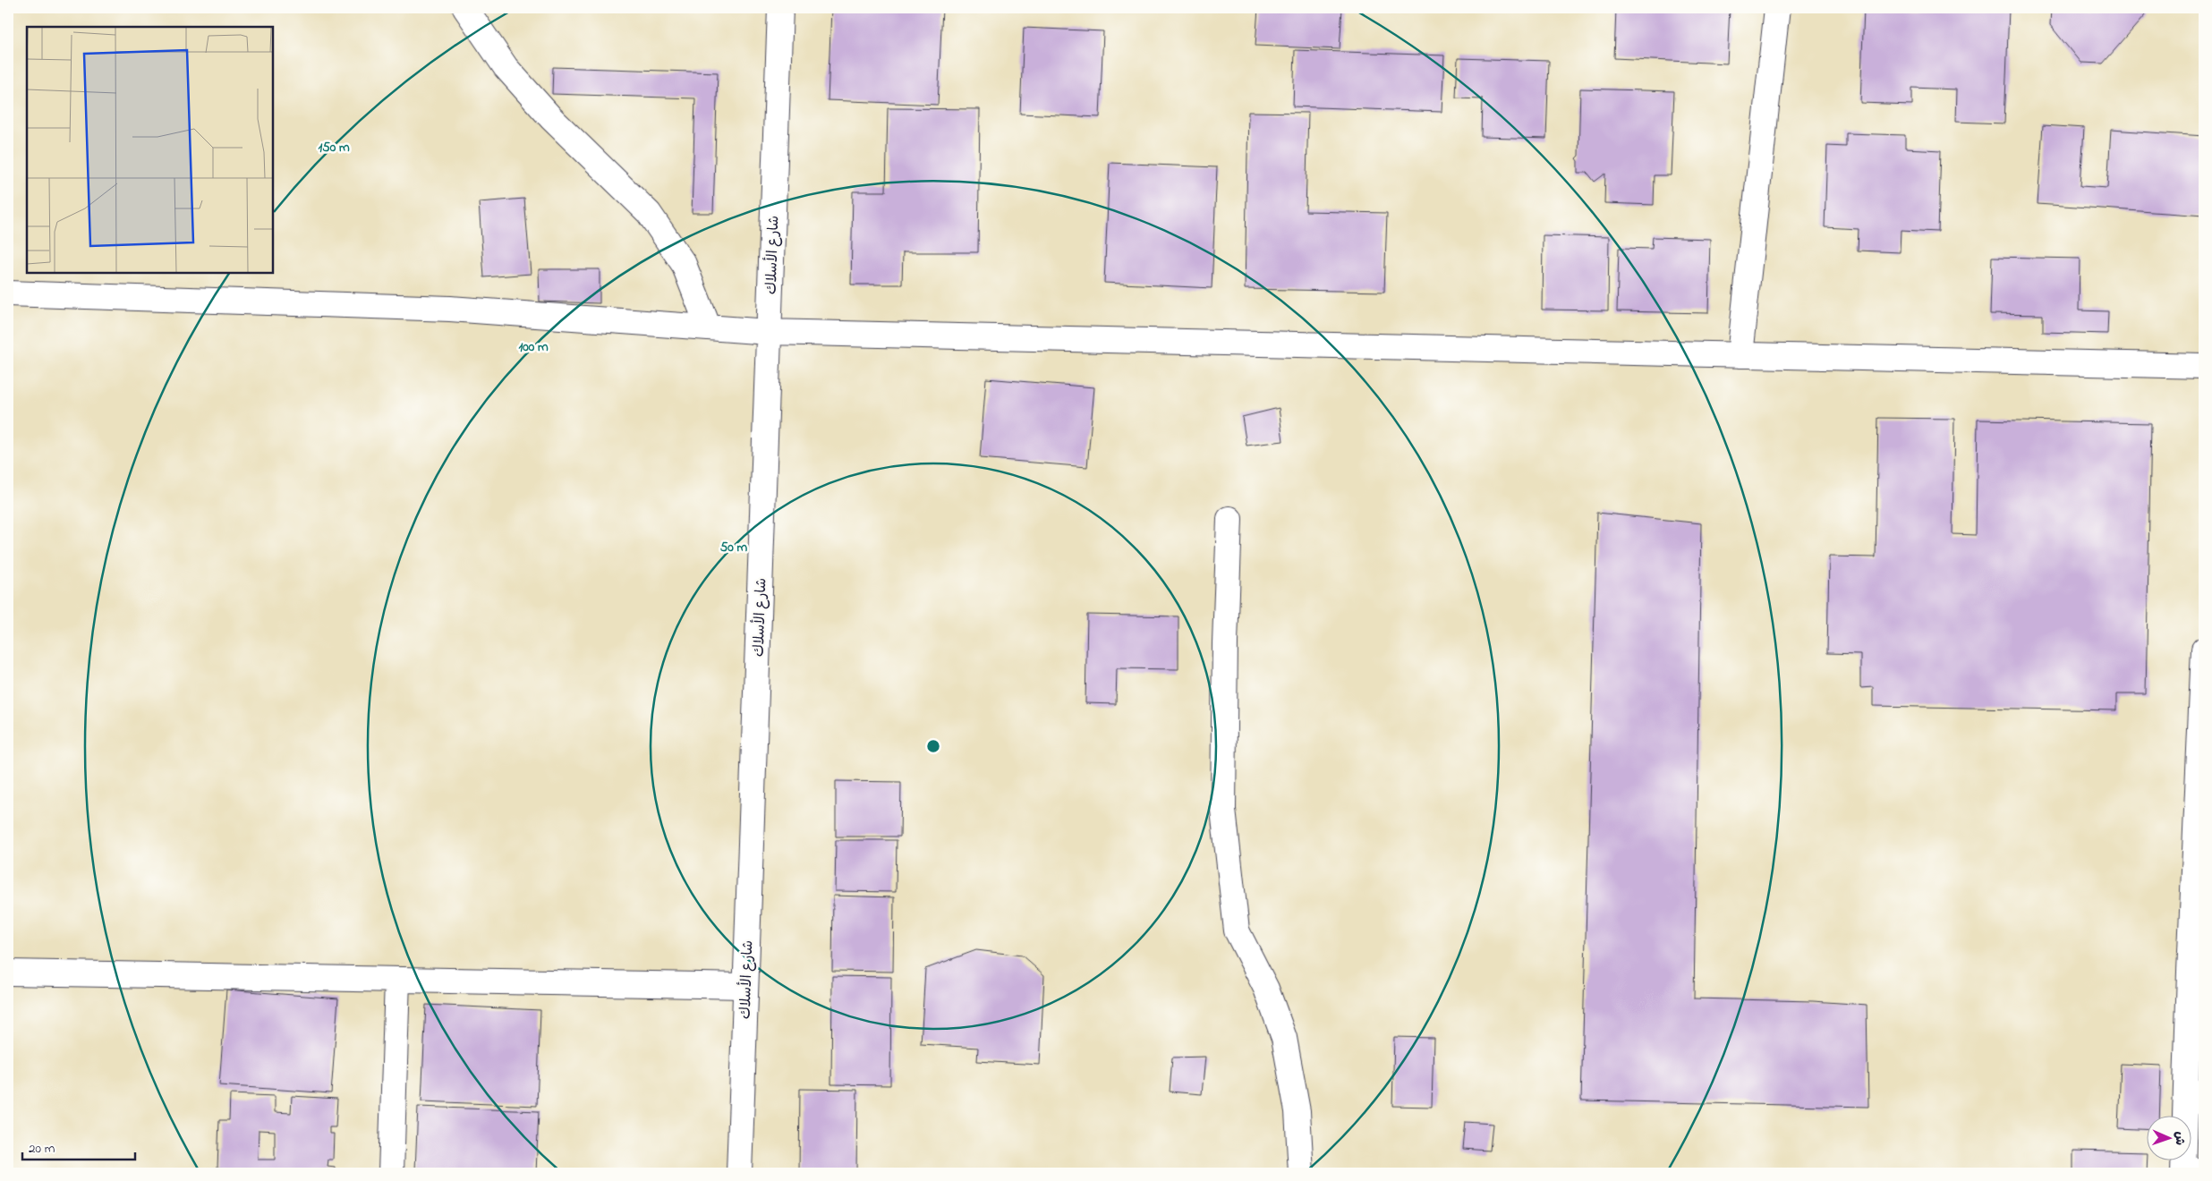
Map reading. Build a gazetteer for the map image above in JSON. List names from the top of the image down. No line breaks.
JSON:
{"streets":{"street":["شارع الأسلاك"]},"scale_bar":"20 m","north":"right","rings":["150 m","100 m","50 m"]}
